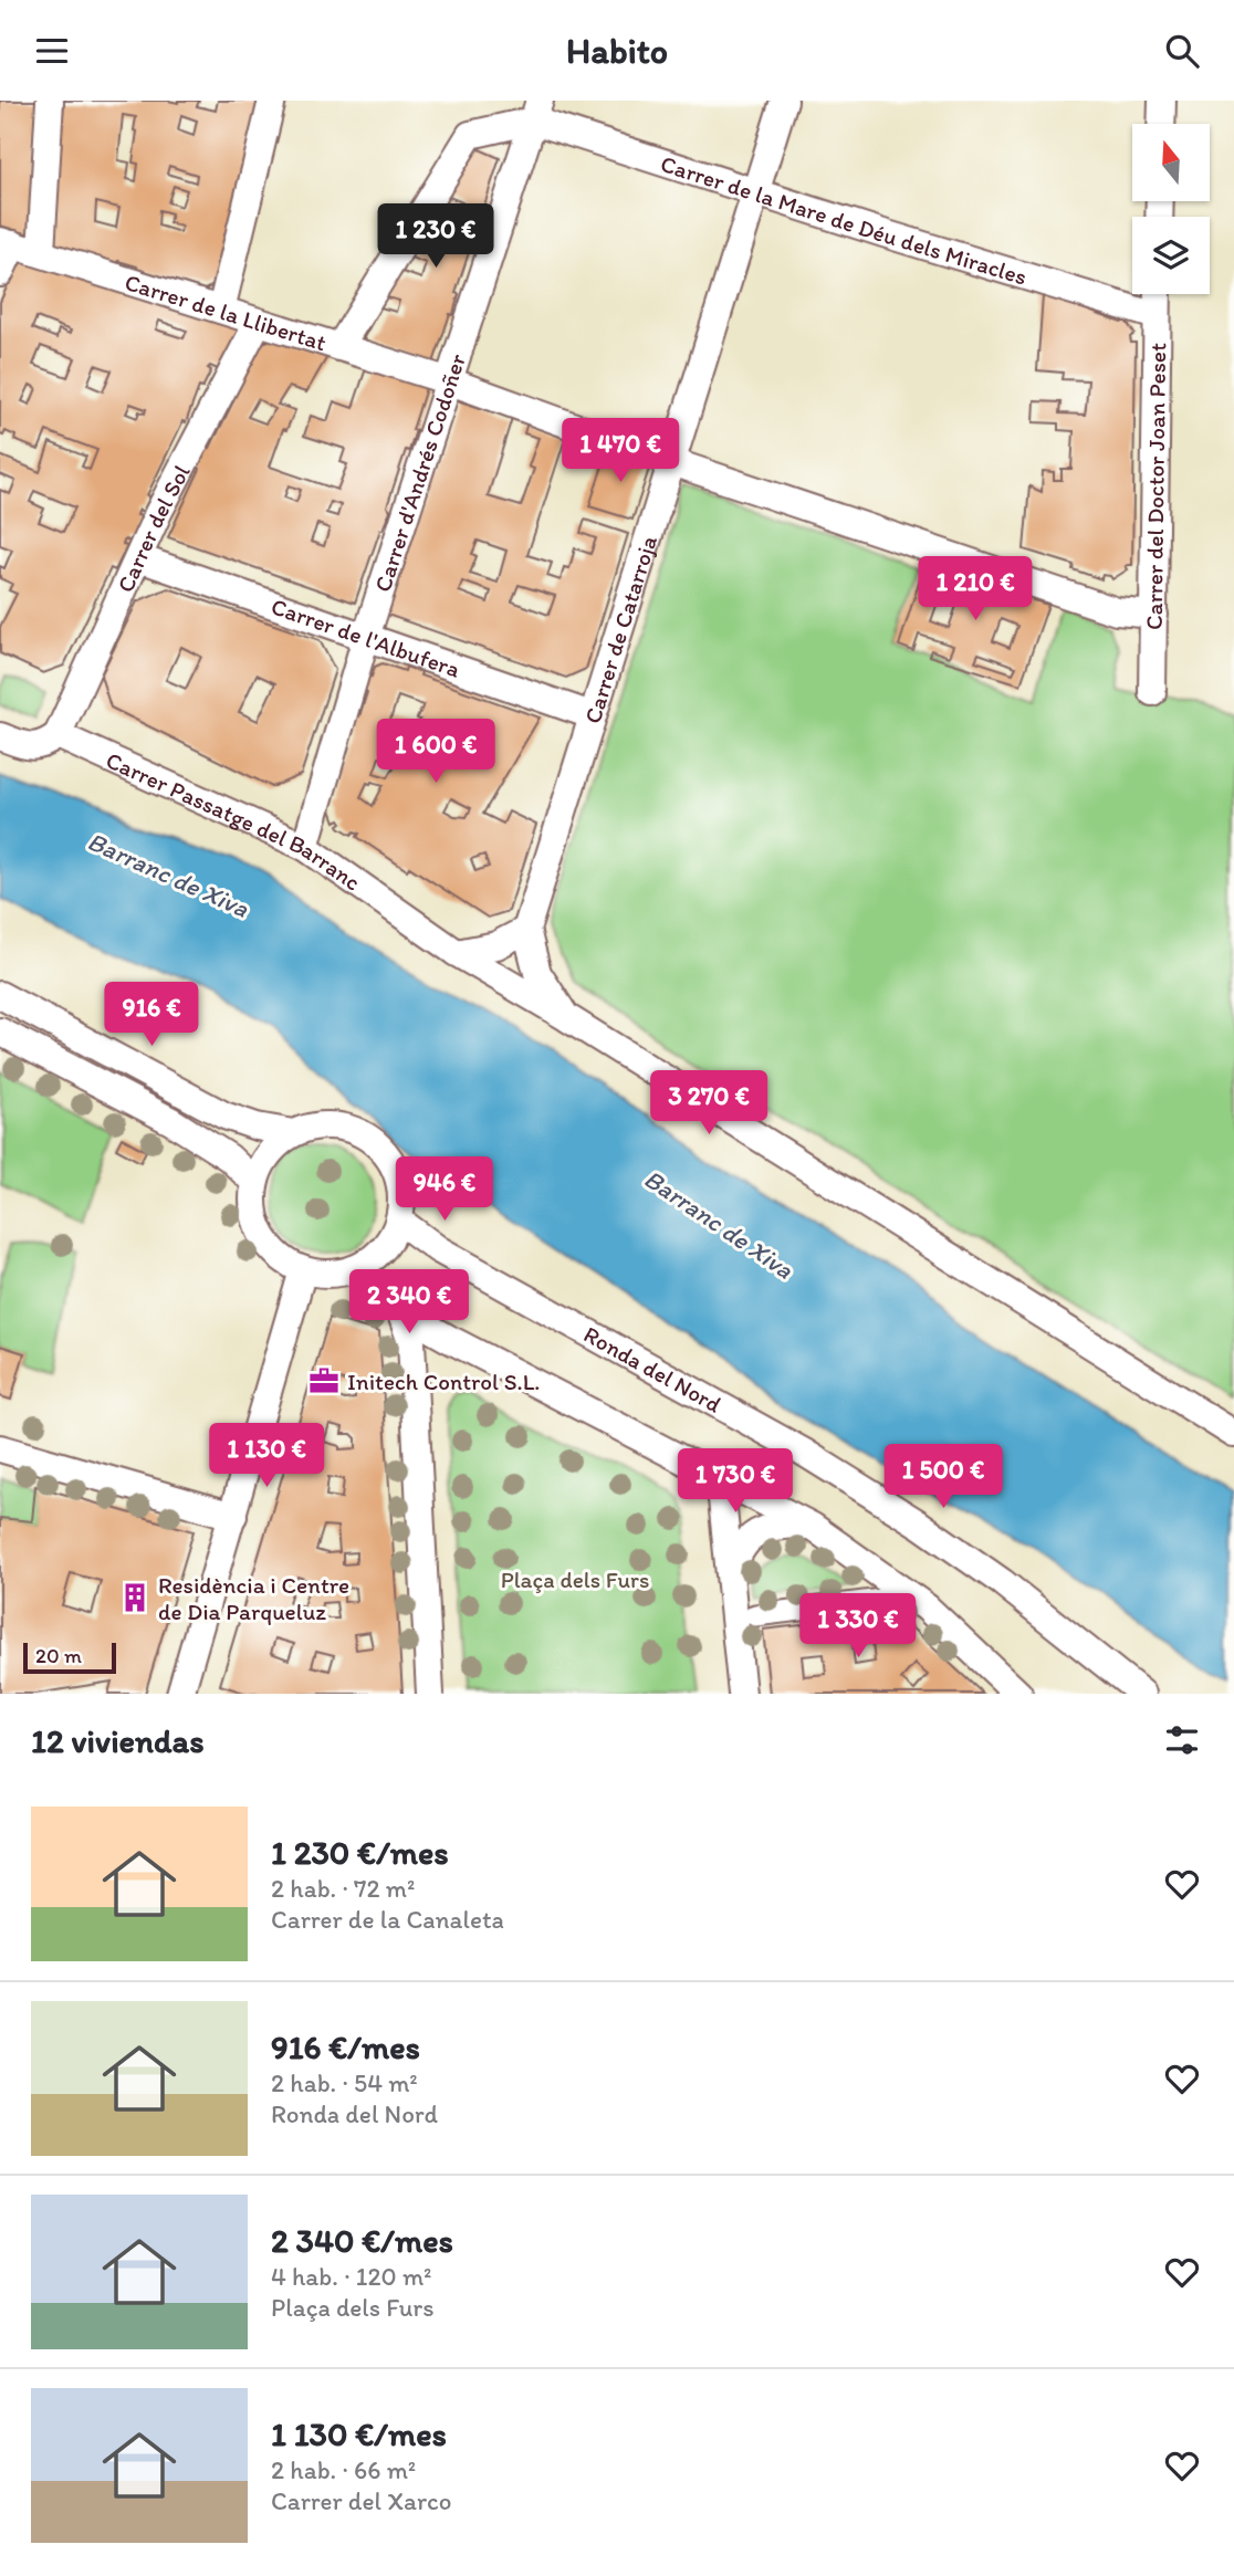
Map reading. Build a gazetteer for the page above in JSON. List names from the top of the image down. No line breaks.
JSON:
{"streets":{"street":["Carrer de la Mare de Déu dels Miracles","Carrer de la Llibertat","Carrer d'Andrés Codoñer","Carrer del Doctor Joan Peset","Carrer del Sol","Carrer de Catarroja","Carrer de l'Albufera","Carrer Passatge del Barranc","Ronda del Nord"]},"crossings":[["Carrer de la Mare de Déu dels Miracles","Carrer d'Andrés Codoñer"],["Carrer de la Mare de Déu dels Miracles","Carrer del Doctor Joan Peset"],["Carrer de la Mare de Déu dels Miracles","Carrer de Catarroja"],["Carrer de la Llibertat","Carrer d'Andrés Codoñer"],["Carrer de la Llibertat","Carrer del Doctor Joan Peset"],["Carrer de la Llibertat","Carrer del Sol"],["Carrer de la Llibertat","Carrer de Catarroja"],["Carrer d'Andrés Codoñer","Carrer de l'Albufera"],["Carrer d'Andrés Codoñer","Carrer Passatge del Barranc"],["Carrer del Sol","Carrer de l'Albufera"],["Carrer del Sol","Carrer Passatge del Barranc"],["Carrer de Catarroja","Carrer de l'Albufera"]],"water":["Barranc de Xiva"],"parks":["Plaça dels Furs"],"places":{"office":["Initech Control S.L."],"building":["Residència i Centre de Dia Parqueluz"]},"scale_bar":"20 m","north":"top","page":{"header":"Habito","price":["1 230 €","1 470 €","1 210 €","1 600 €","916 €","3 270 €","946 €","2 340 €","1 130 €","1 500 €","1 730 €","1 330 €"],"scale":"20 m","heading":"12 viviendas","list":[{"name":"1 230 €/mes","note":"2 hab. · 72 m² · Carrer de la Canaleta"},{"name":"916 €/mes","note":"2 hab. · 54 m² · Ronda del Nord"},{"name":"2 340 €/mes","note":"4 hab. · 120 m² · Plaça dels Furs"},{"name":"1 130 €/mes","note":"2 hab. · 66 m² · Carrer del Xarco"}]}}
